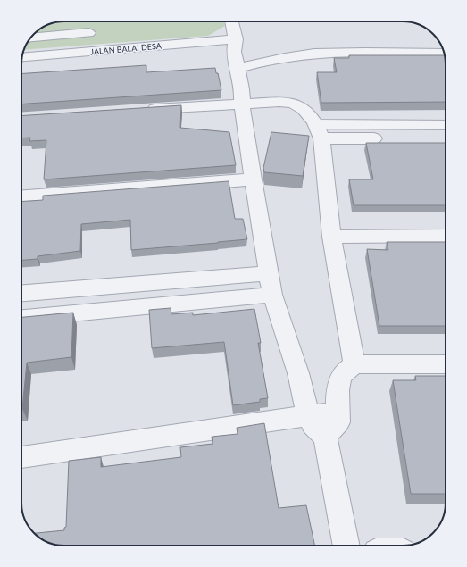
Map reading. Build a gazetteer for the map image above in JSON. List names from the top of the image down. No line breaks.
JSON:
{"streets":{"street":["JALAN BALAI DESA"]}}
